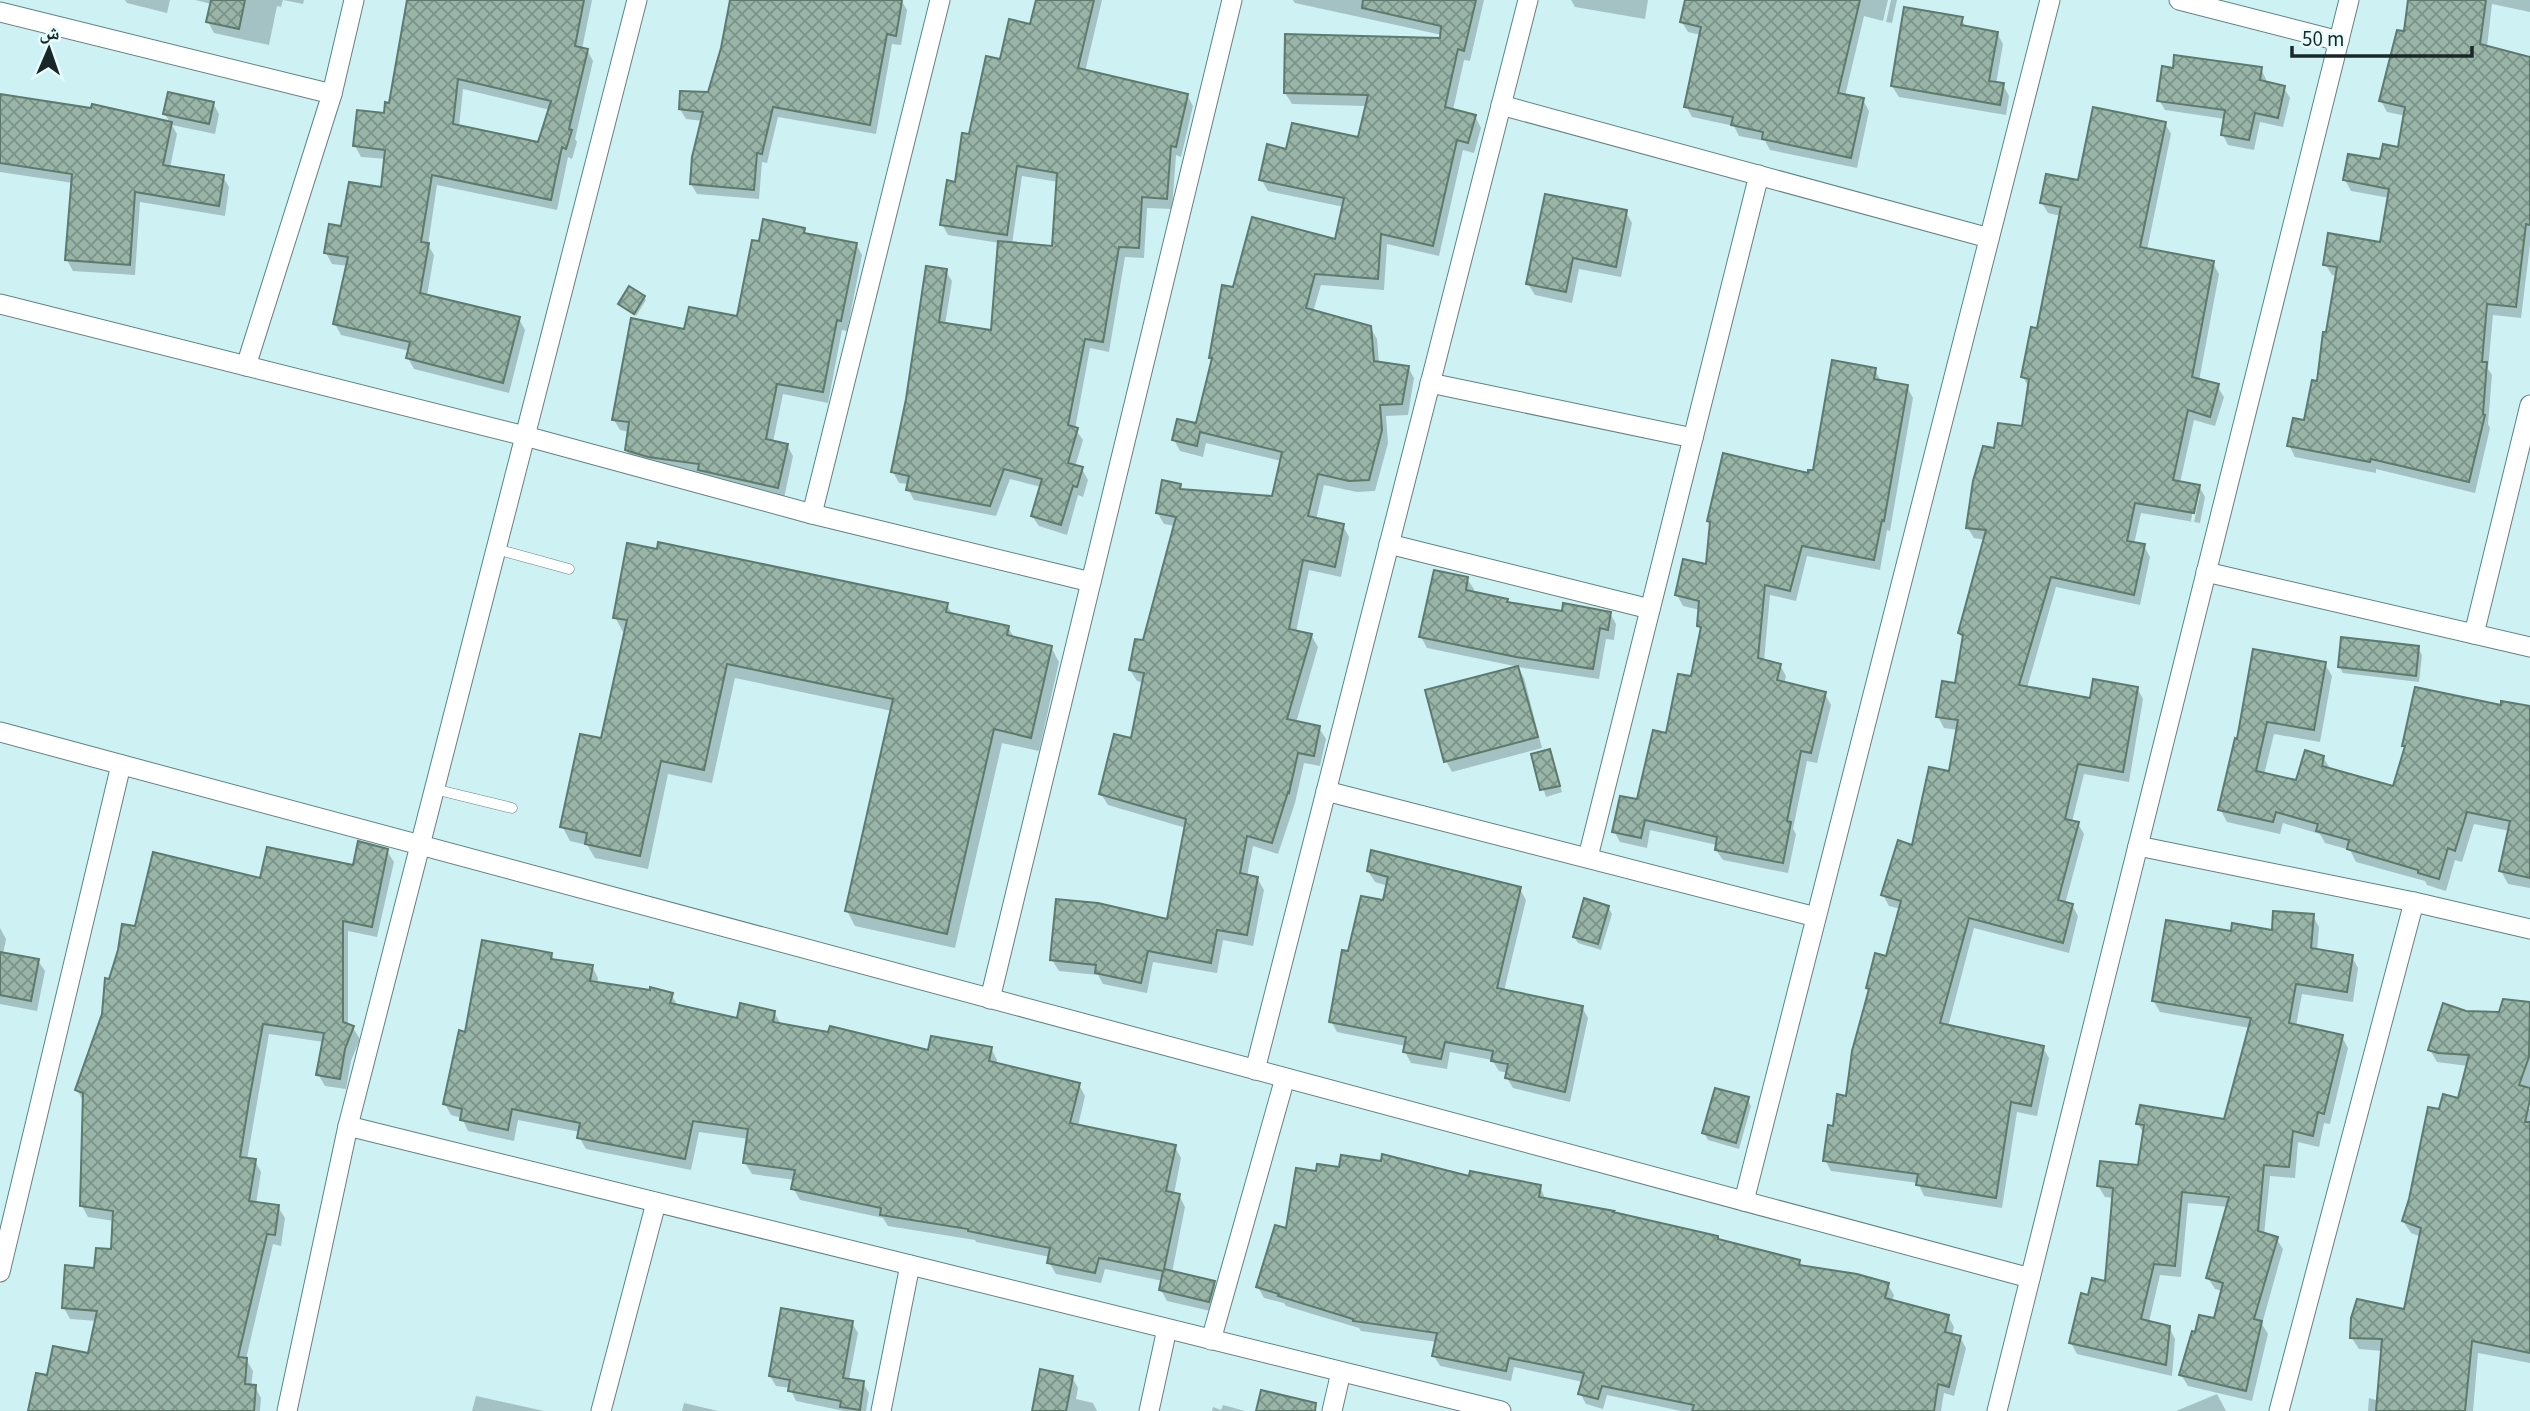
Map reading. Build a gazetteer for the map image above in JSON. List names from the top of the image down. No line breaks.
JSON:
{"scale_bar":"50 m","north":"top"}
